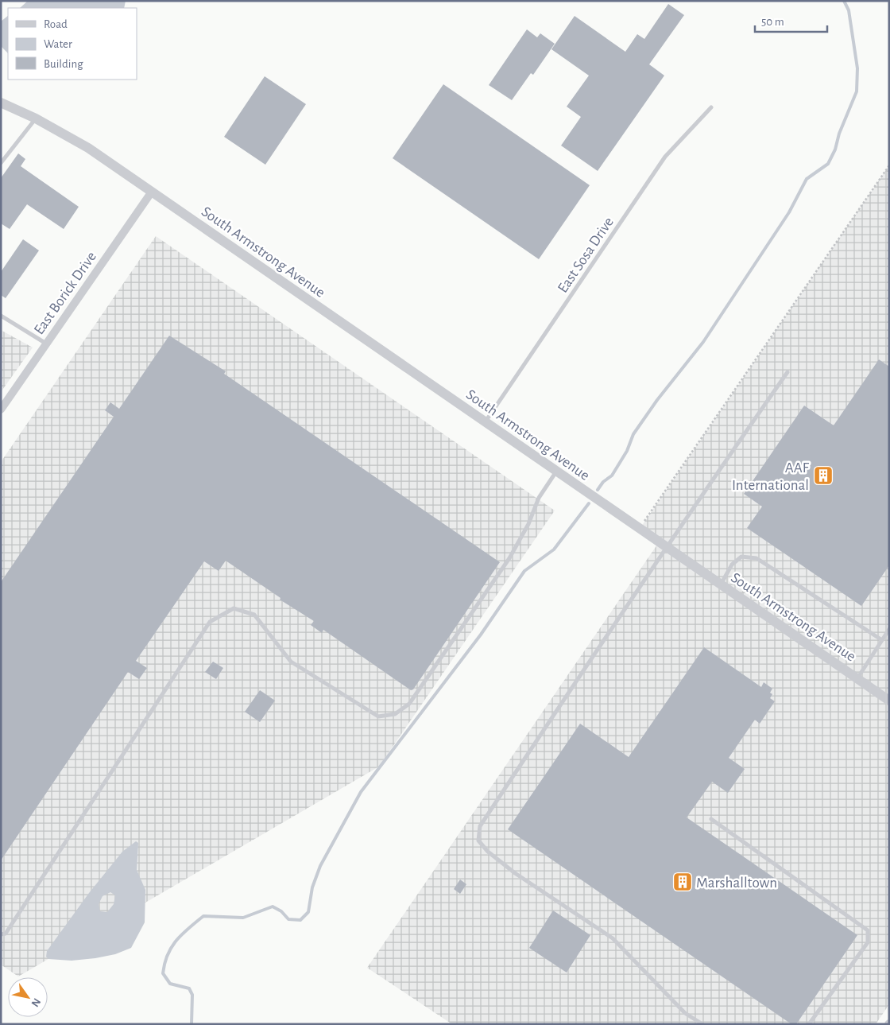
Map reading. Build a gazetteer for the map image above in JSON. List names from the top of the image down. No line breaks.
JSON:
{"streets":{"street":["South Armstrong Avenue","East Borick Drive"],"lane":["East Sosa Drive"]},"crossings":[["South Armstrong Avenue","East Sosa Drive"],["South Armstrong Avenue","East Borick Drive"]],"places":{"building":["AAF International","Marshalltown"]},"legend":["Road","Water","Building"],"scale_bar":"50 m","north":"bottom right"}
